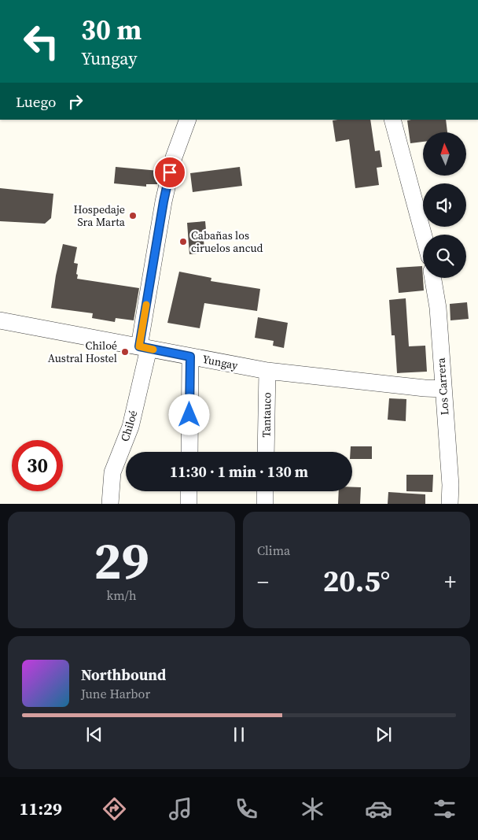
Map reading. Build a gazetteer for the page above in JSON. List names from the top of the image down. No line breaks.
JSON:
{"streets":{"street":["Yungay","Los Carrera","Tantauco","Chiloé"]},"crossings":[["Yungay","Los Carrera"],["Yungay","Tantauco"],["Yungay","Chiloé"]],"places":["Hospedaje Sra Marta","Cabañas los ciruelos ancud","Chiloé Austral Hostel"],"north":"top","page":{"turn":["30 m","Yungay"],"then":"Luego","limit":"30","trip":"11:30 · 1 min · 130 m","tile":[["29","km/h"],"Clima"],"heat":["−","20.5°","+"],"song":["Northbound","June Harbor"],"tabs":"11:29"}}
